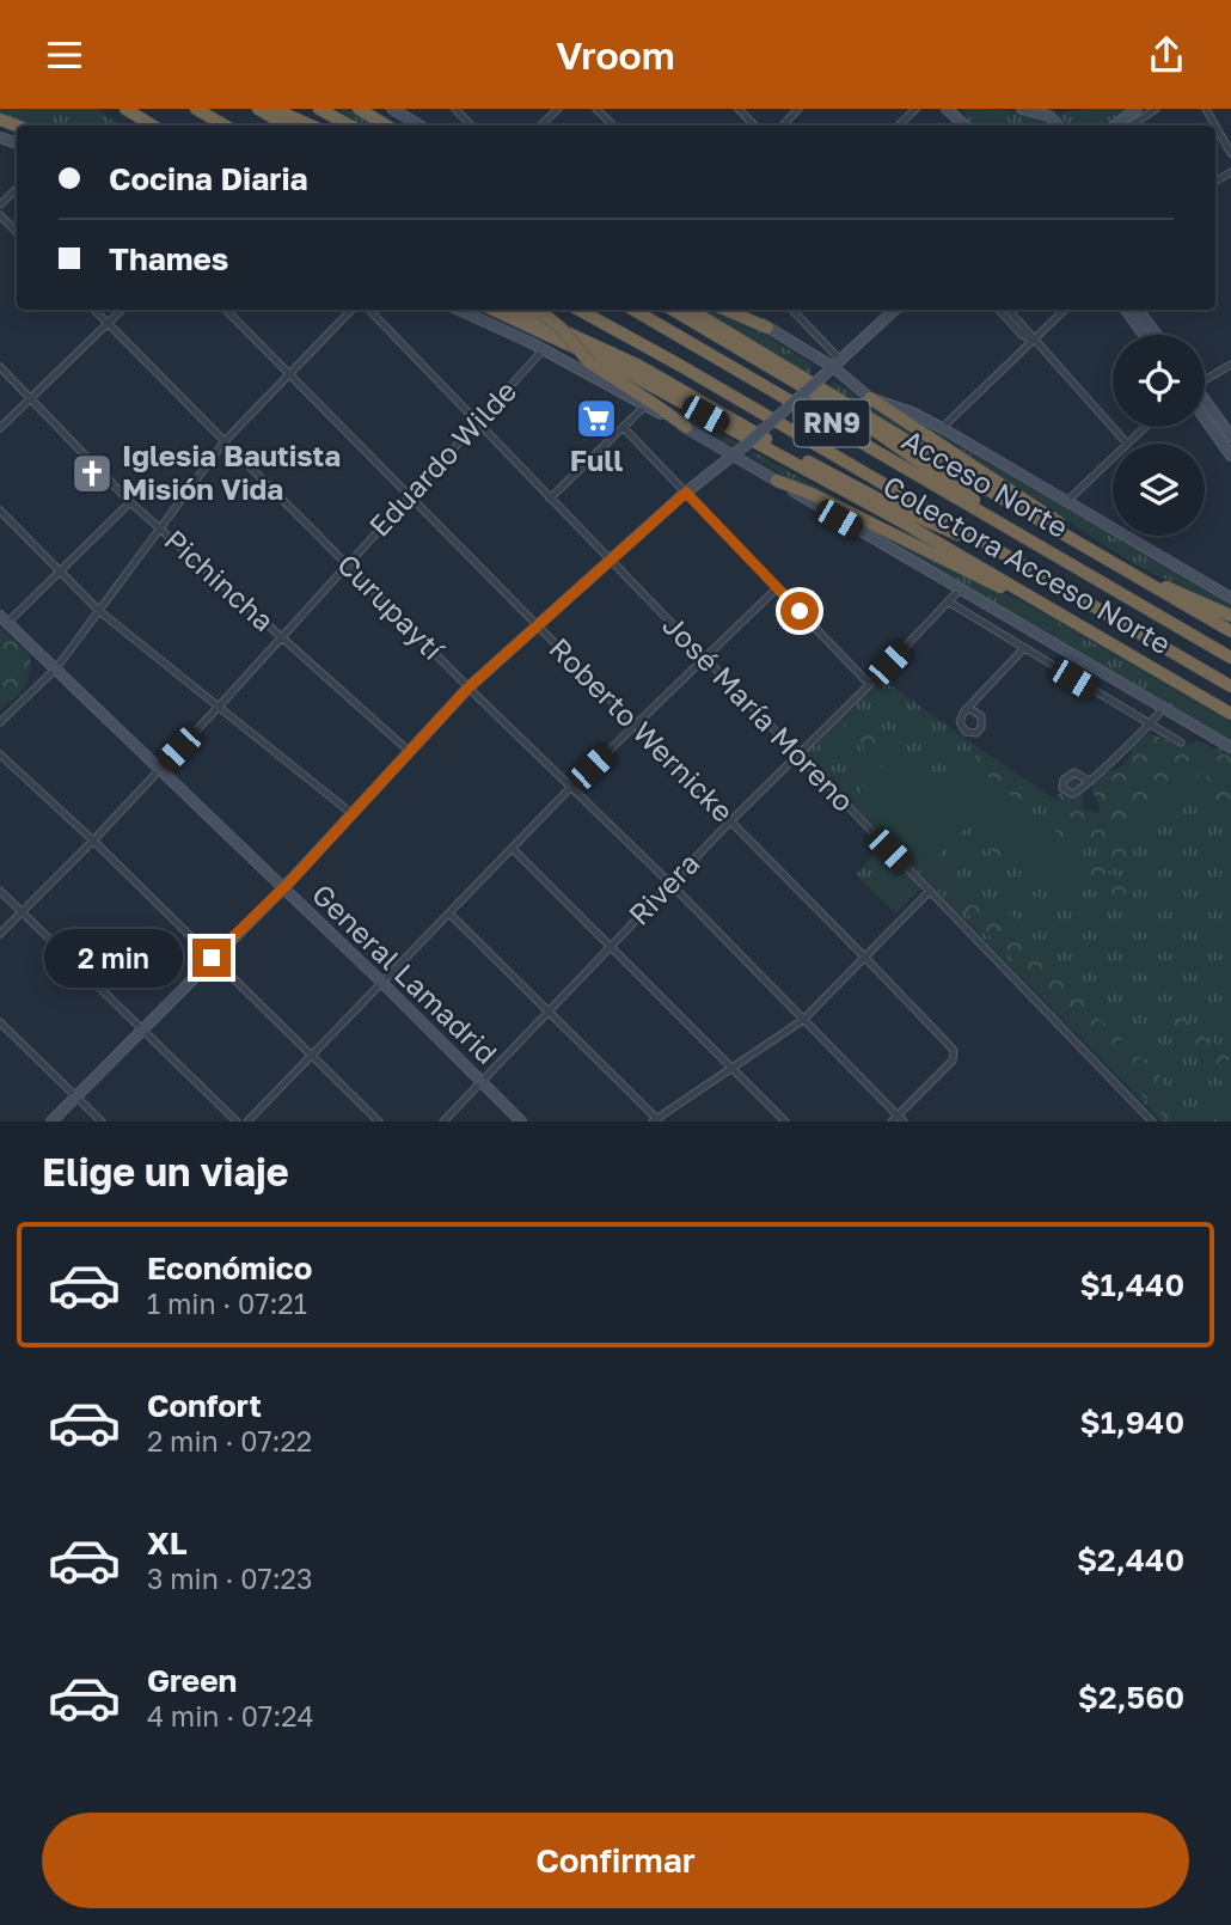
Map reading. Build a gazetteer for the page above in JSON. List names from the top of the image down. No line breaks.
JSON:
{"streets":{"highway":["RN9","Acceso Norte","Colectora Acceso Norte"],"street":["Eduardo Wilde","Pichincha","Curupaytí","José María Moreno","Roberto Wernicke","Rivera","General Lamadrid"]},"crossings":[["Eduardo Wilde","Pichincha"],["Eduardo Wilde","Curupaytí"],["Eduardo Wilde","José María Moreno"],["Eduardo Wilde","Roberto Wernicke"],["Eduardo Wilde","General Lamadrid"],["Curupaytí","Roberto Wernicke"],["Curupaytí","Rivera"],["José María Moreno","Rivera"],["Roberto Wernicke","Rivera"],["Rivera","General Lamadrid"]],"places":{"supermarket":["Full"],"church":["Iglesia Bautista Misión Vida"]},"page":{"header":"Vroom","banner":["Cocina Diaria","Thames"],"bubble":"2 min","heading":"Elige un viaje","list":[{"name":"Económico","note":"1 min · 07:21","value":"$1,440"},{"name":"Confort","note":"2 min · 07:22","value":"$1,940"},{"name":"XL","note":"3 min · 07:23","value":"$2,440"},{"name":"Green","note":"4 min · 07:24","value":"$2,560"}],"buttons":"Confirmar"}}
